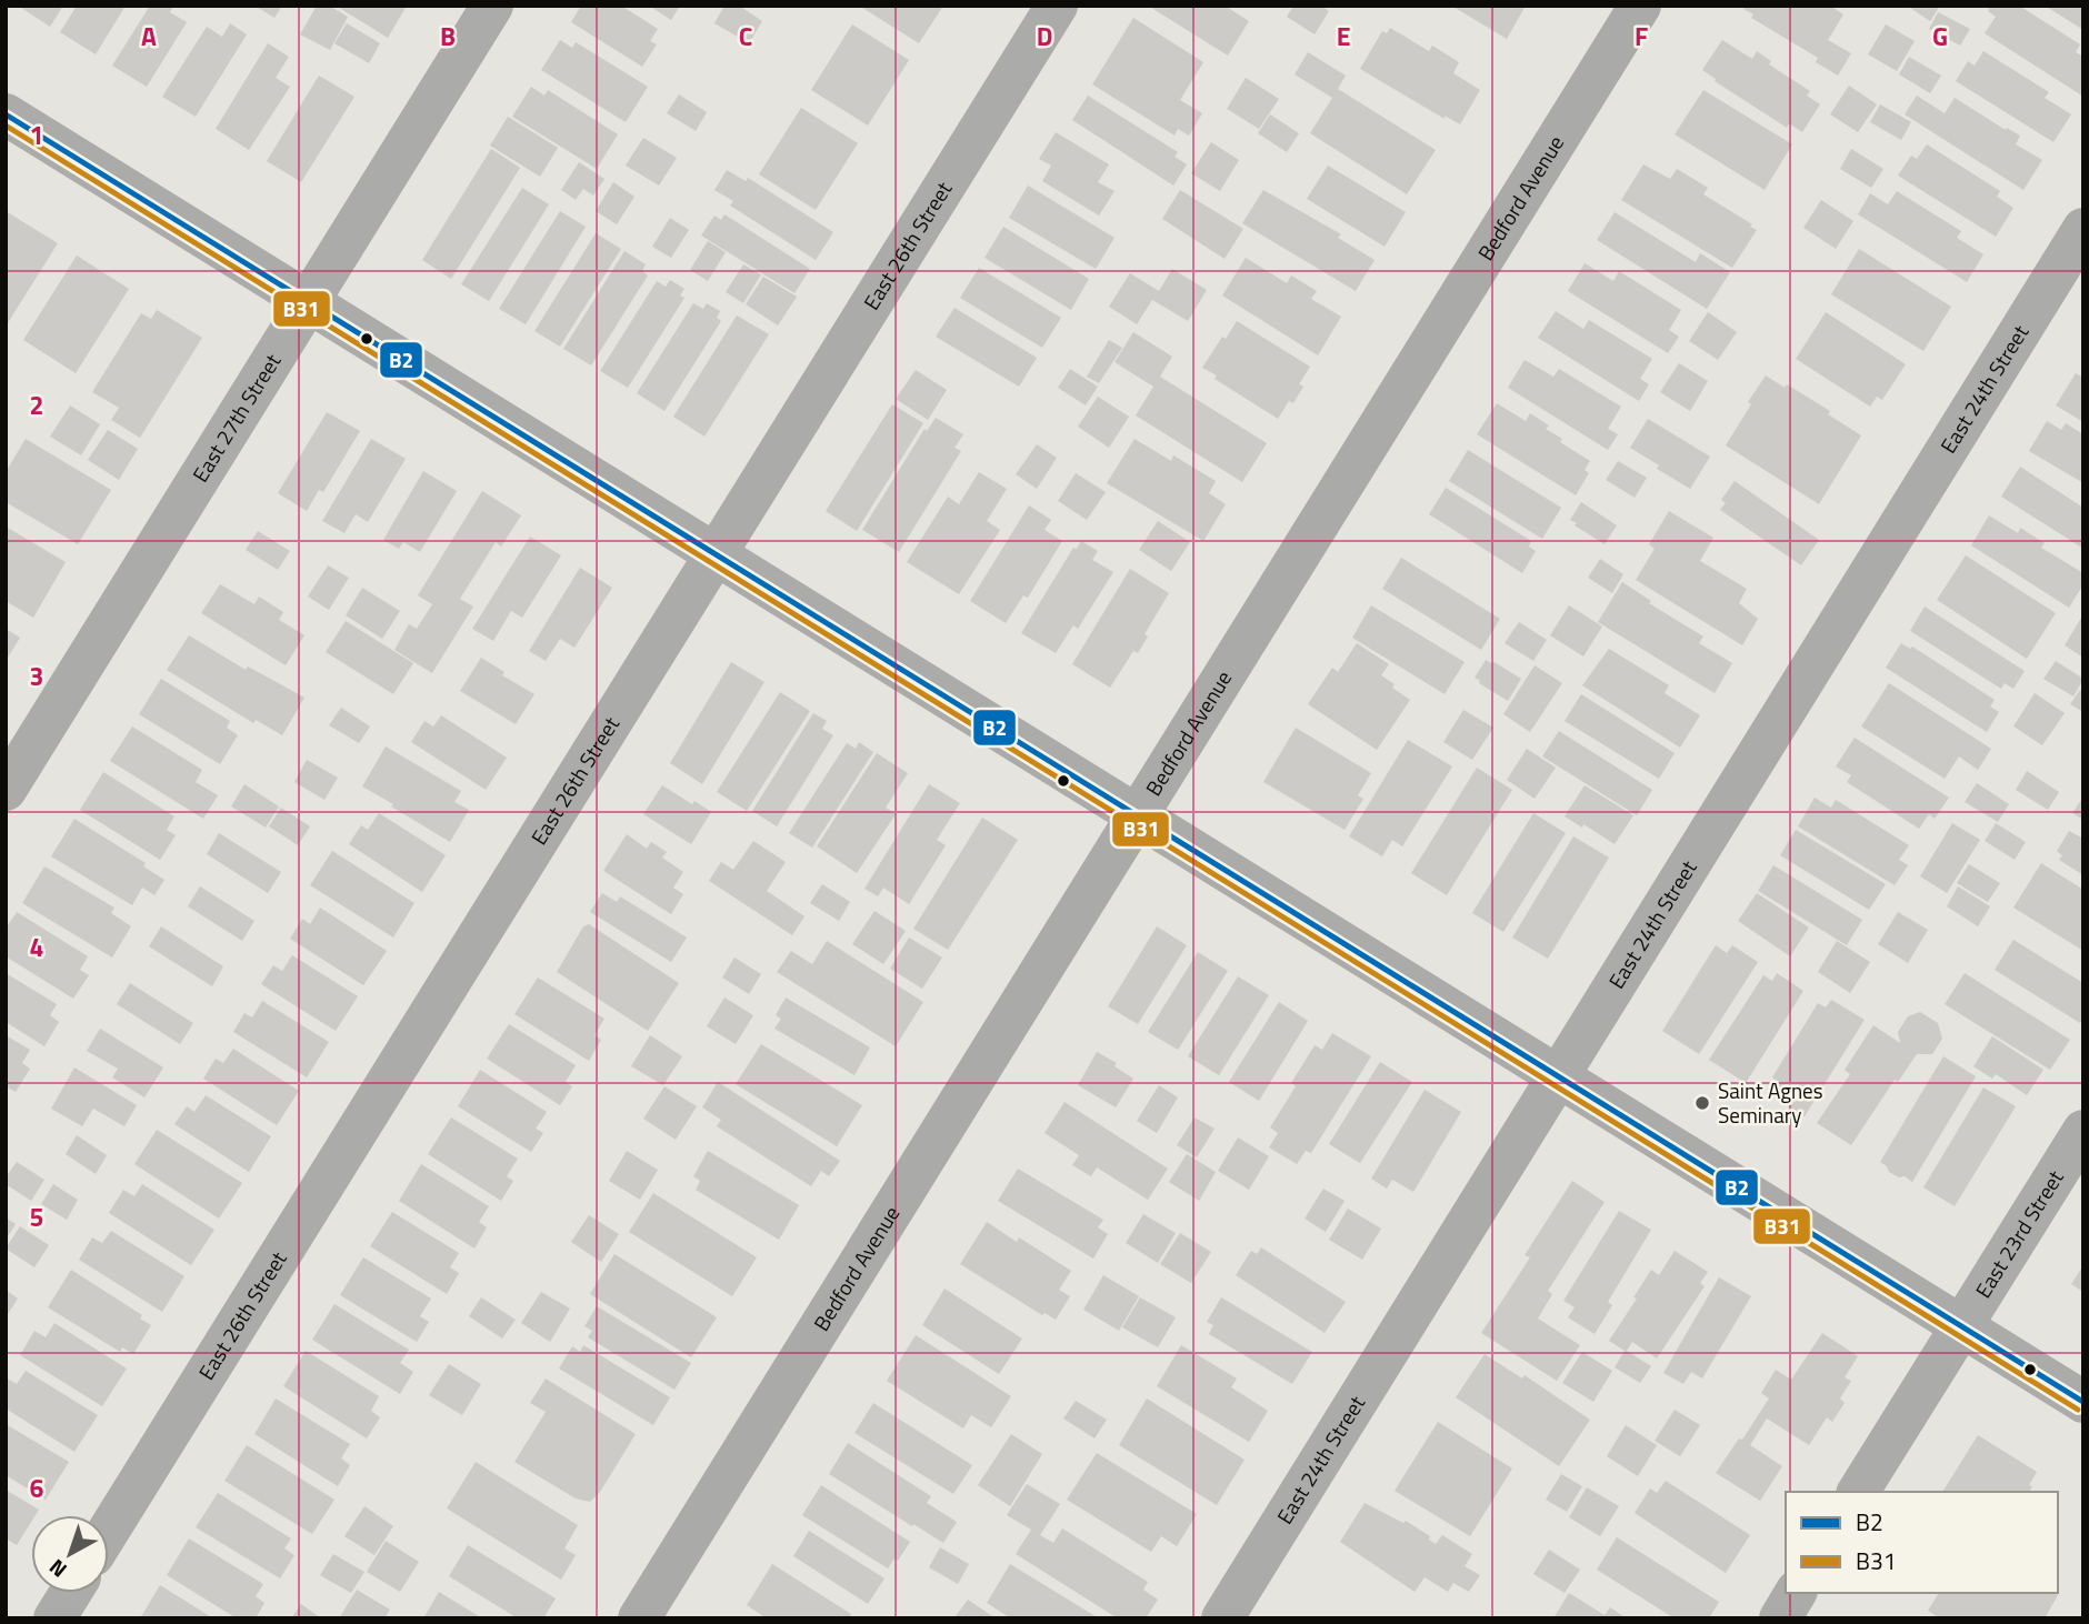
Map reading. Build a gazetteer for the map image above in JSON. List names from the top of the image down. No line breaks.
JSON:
{"streets":{"main road":["Bedford Avenue"],"street":["East 26th Street","East 24th Street","East 27th Street","East 23rd Street"]},"places":["Saint Agnes Seminary"],"lines":["transit line B2","transit line B31"],"legend":["B2","B31"],"north":"bottom left","grid":{"columns":["A","B","C","D","E","F","G"],"rows":["1","2","3","4","5","6"]}}
